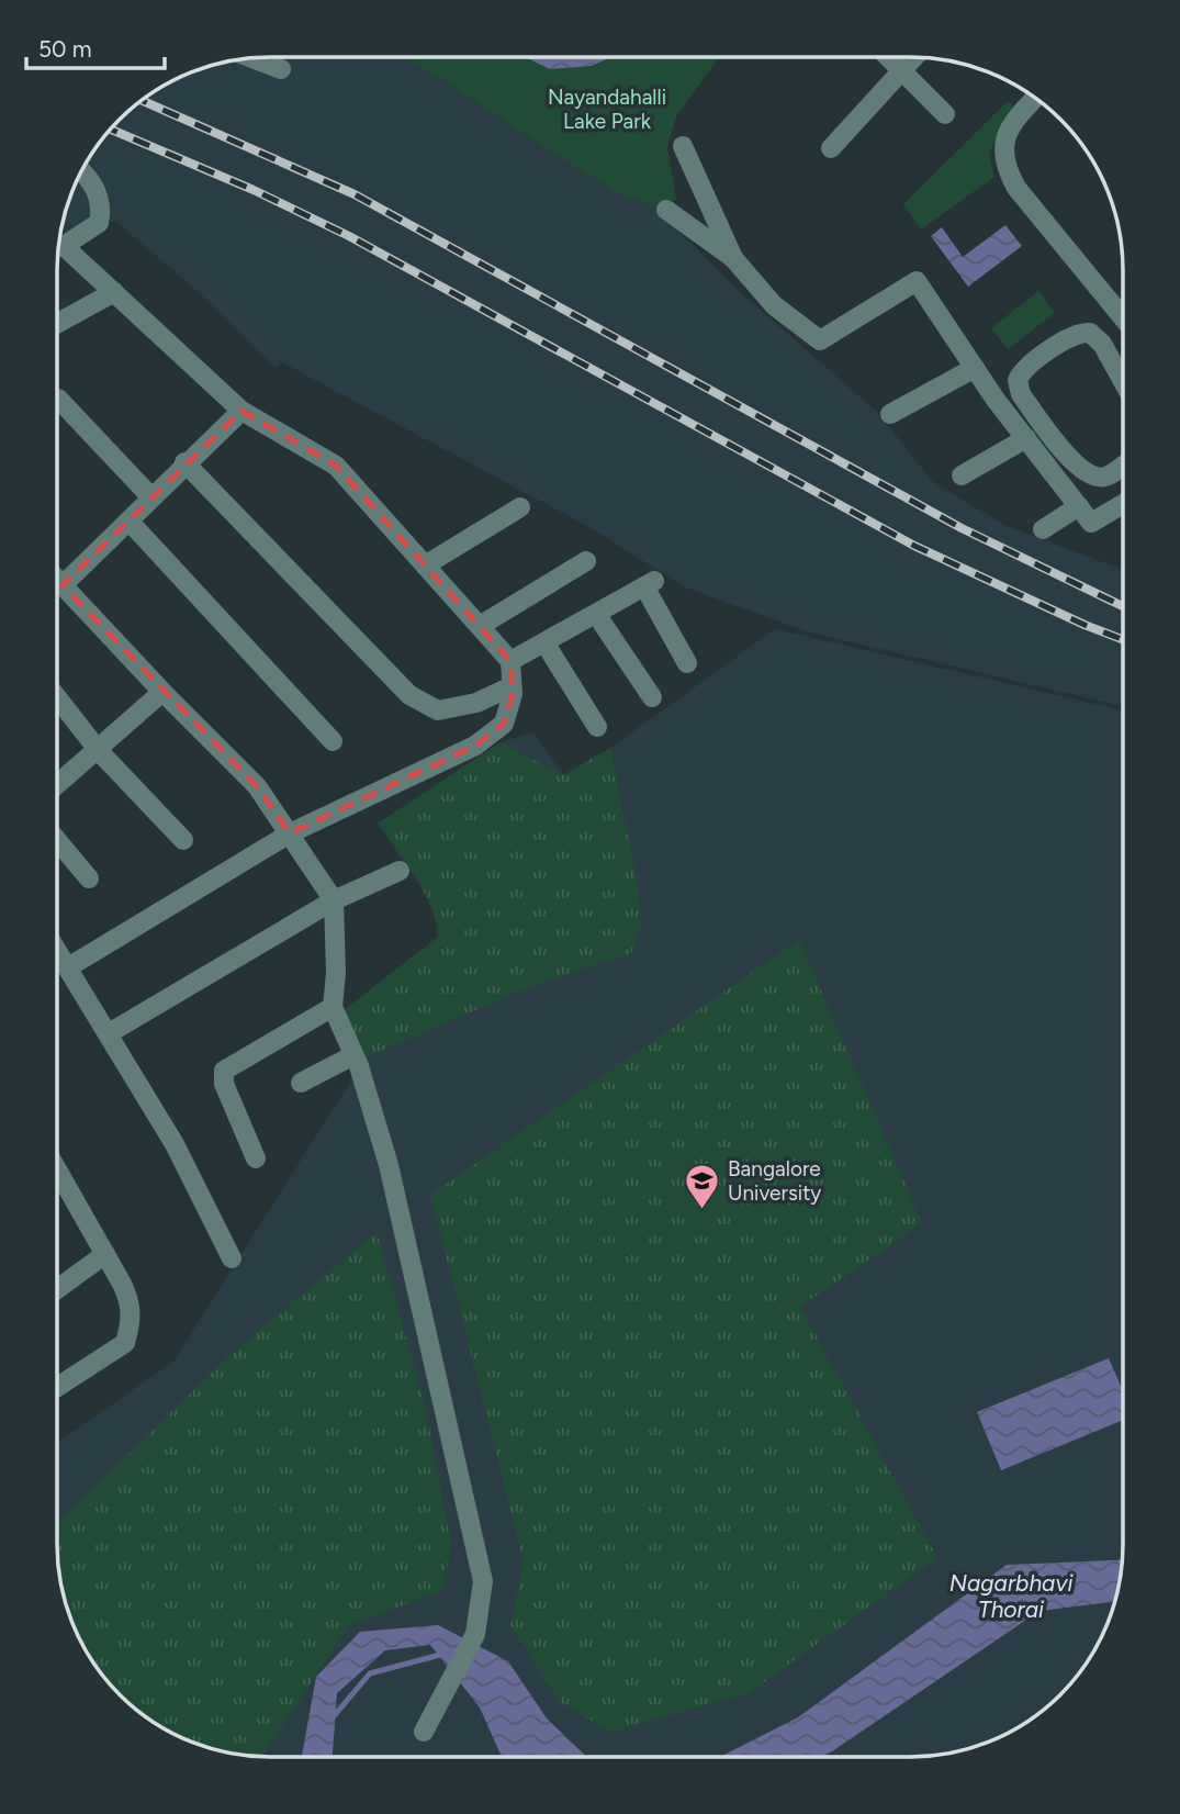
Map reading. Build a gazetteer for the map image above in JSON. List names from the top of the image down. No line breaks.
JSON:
{"water":["Nagarbhavi Thorai"],"parks":["Nayandahalli Lake Park"],"places":{"school or university":["Bangalore University"]},"scale_bar":"50 m"}
